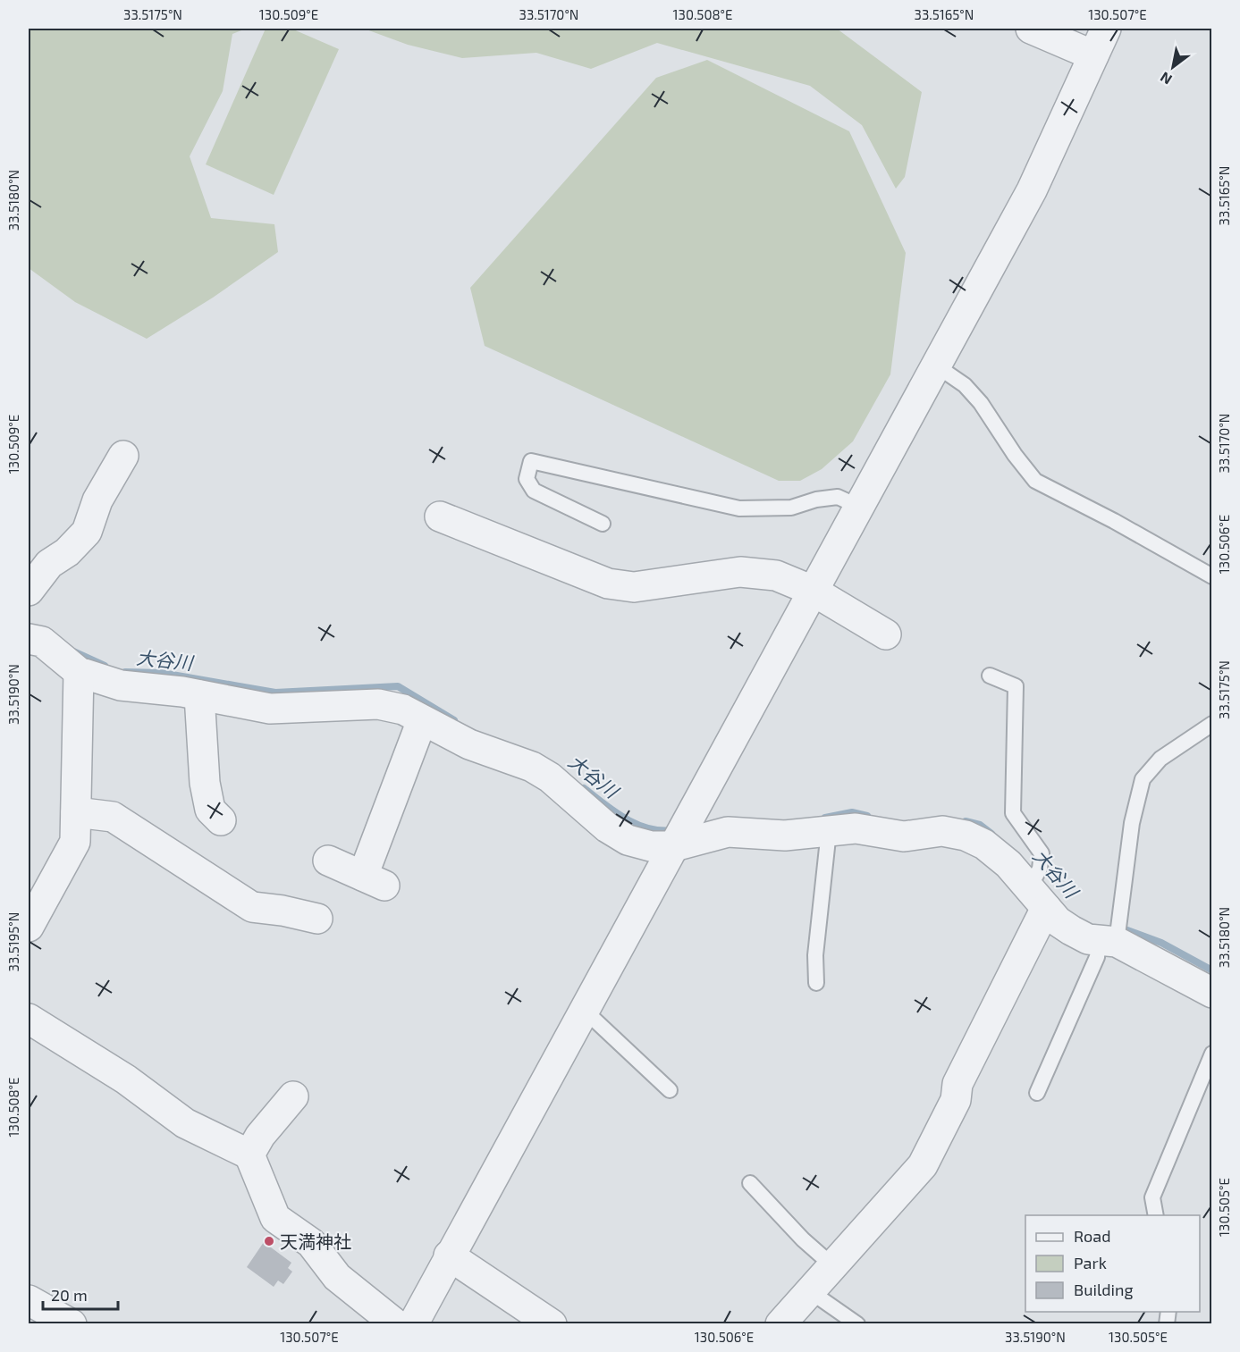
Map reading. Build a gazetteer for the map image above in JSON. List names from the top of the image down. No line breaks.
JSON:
{"water":["大谷川"],"places":["天満神社"],"legend":["Road","Park","Building"],"scale_bar":"20 m","north":"bottom left","coordinates":["33.5175°N","130.509°E","33.5170°N","130.508°E","33.5165°N","130.507°E","33.5180°N","130.506°E","33.5190°N","33.5195°N","130.505°E"]}
